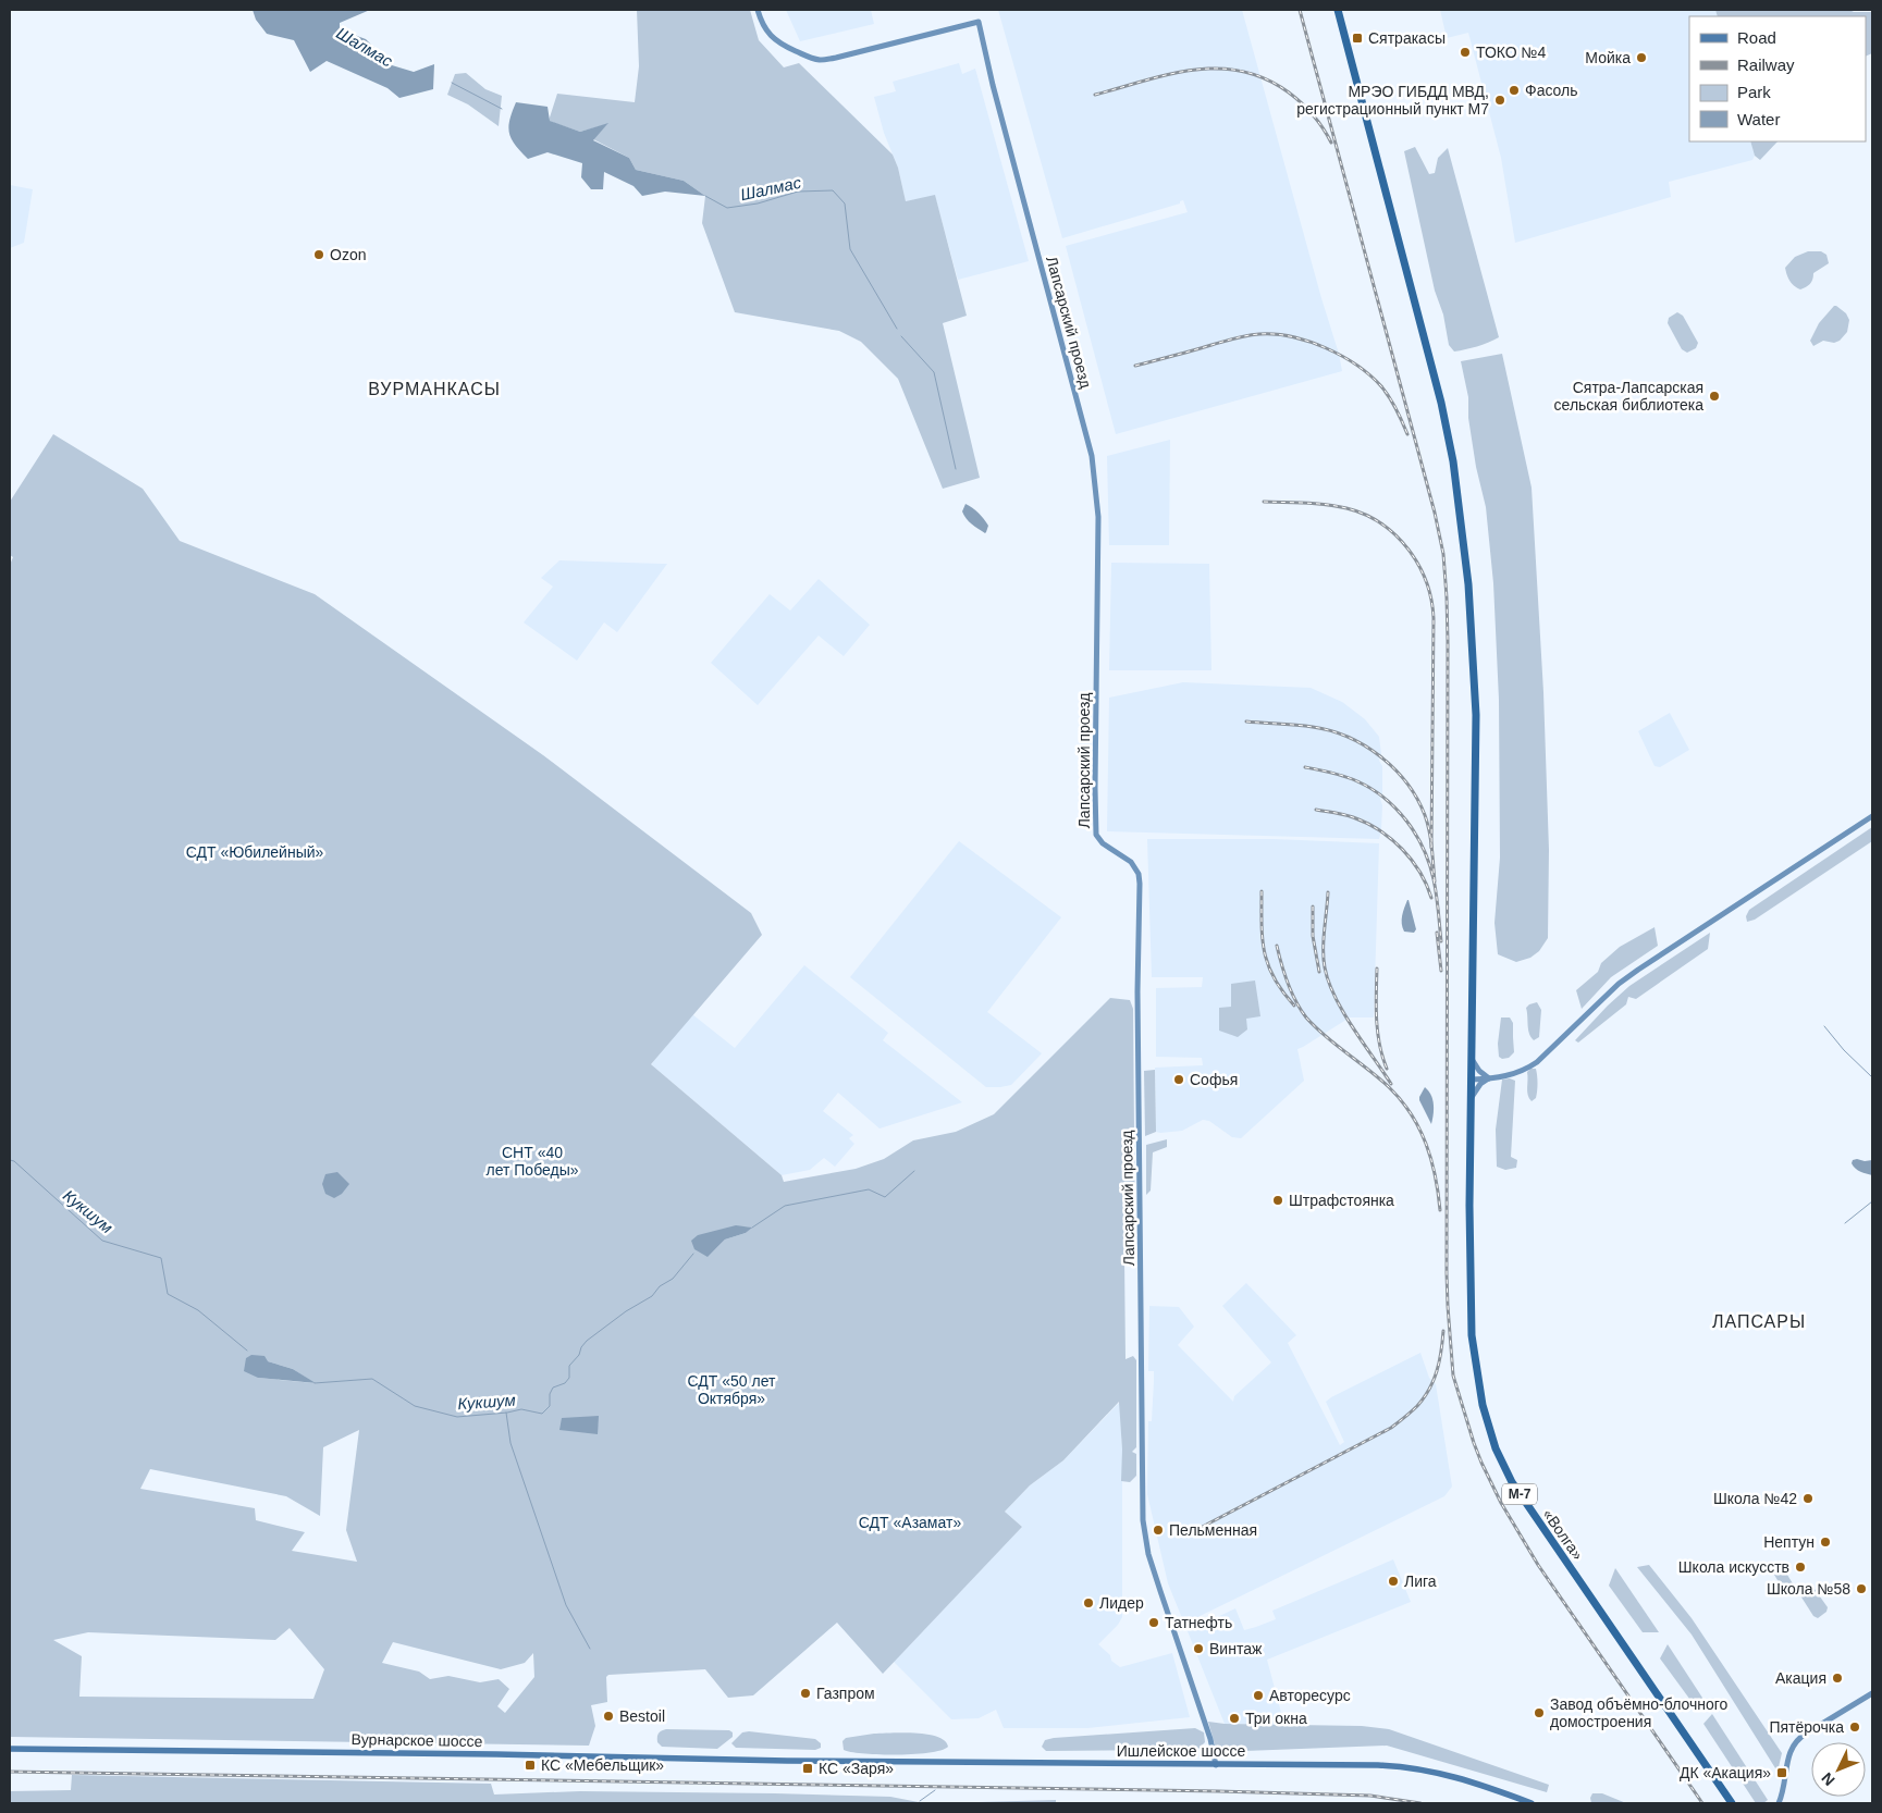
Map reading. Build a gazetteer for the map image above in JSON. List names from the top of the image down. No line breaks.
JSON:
{"streets":{"highway":["М-7","«Волга»"],"main road":["Вурнарское шоссе","Ишлейское шоссе"],"street":["Лапсарский проезд"]},"crossings":[["Лапсарский проезд","Ишлейское шоссе"],["Вурнарское шоссе","Ишлейское шоссе"]],"districts":["ВУРМАНКАСЫ","ЛАПСАРЫ"],"water":["Шалмас","Кукшум"],"parks":["СДТ «Юбилейный»","СНТ «40 лет Победы»","СДТ «50 лет Октября»","СДТ «Азамат»"],"places":{"transit":["Сятракасы","КС «Мебельщик»","КС «Заря»","ДК «Акация»"],"other":["ТОКО №4","Мойка","Фасоль","МРЭО ГИБДД МВД, регистрационный пункт М7","Ozon","Сятра-Лапсарская сельская библиотека","Софья","Штрафстоянка","Школа №42","Пельменная","Нептун","Школа искусств","Лига","Школа №58","Лидер","Татнефть","Винтаж","Акация","Газпром","Авторесурс","Завод объёмно-блочного домостроения","Bestoil","Три окна","Пятёрочка"]},"legend":["Road","Railway","Park","Water"],"north":"bottom left"}
